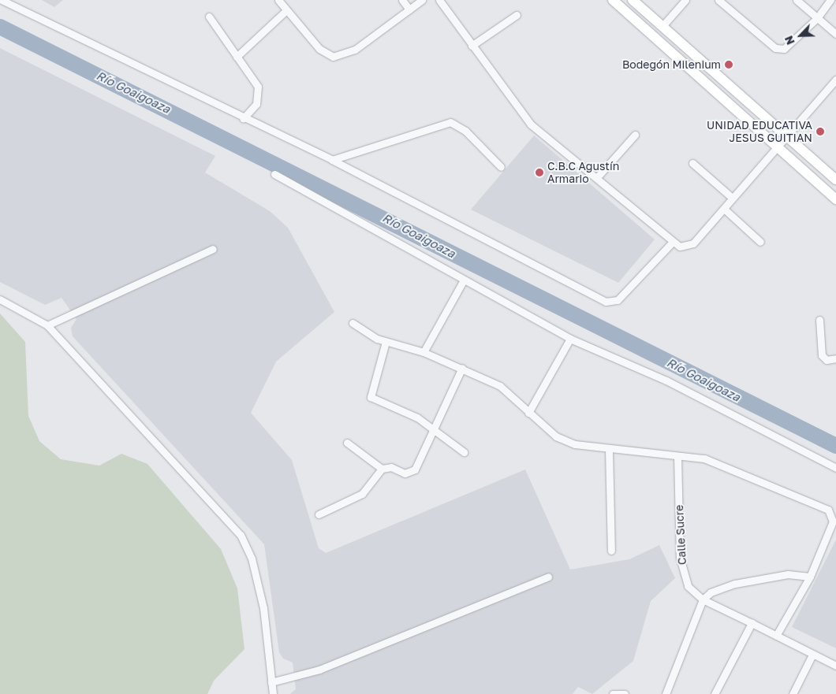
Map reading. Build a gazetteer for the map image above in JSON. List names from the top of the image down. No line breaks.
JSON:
{"streets":{"street":["Calle Sucre"]},"water":["Río Goaigoaza"],"places":["Bodegón Milenium","UNIDAD EDUCATIVA JESUS GUITIAN","C.B.C Agustín Armario"],"north":"bottom left"}
